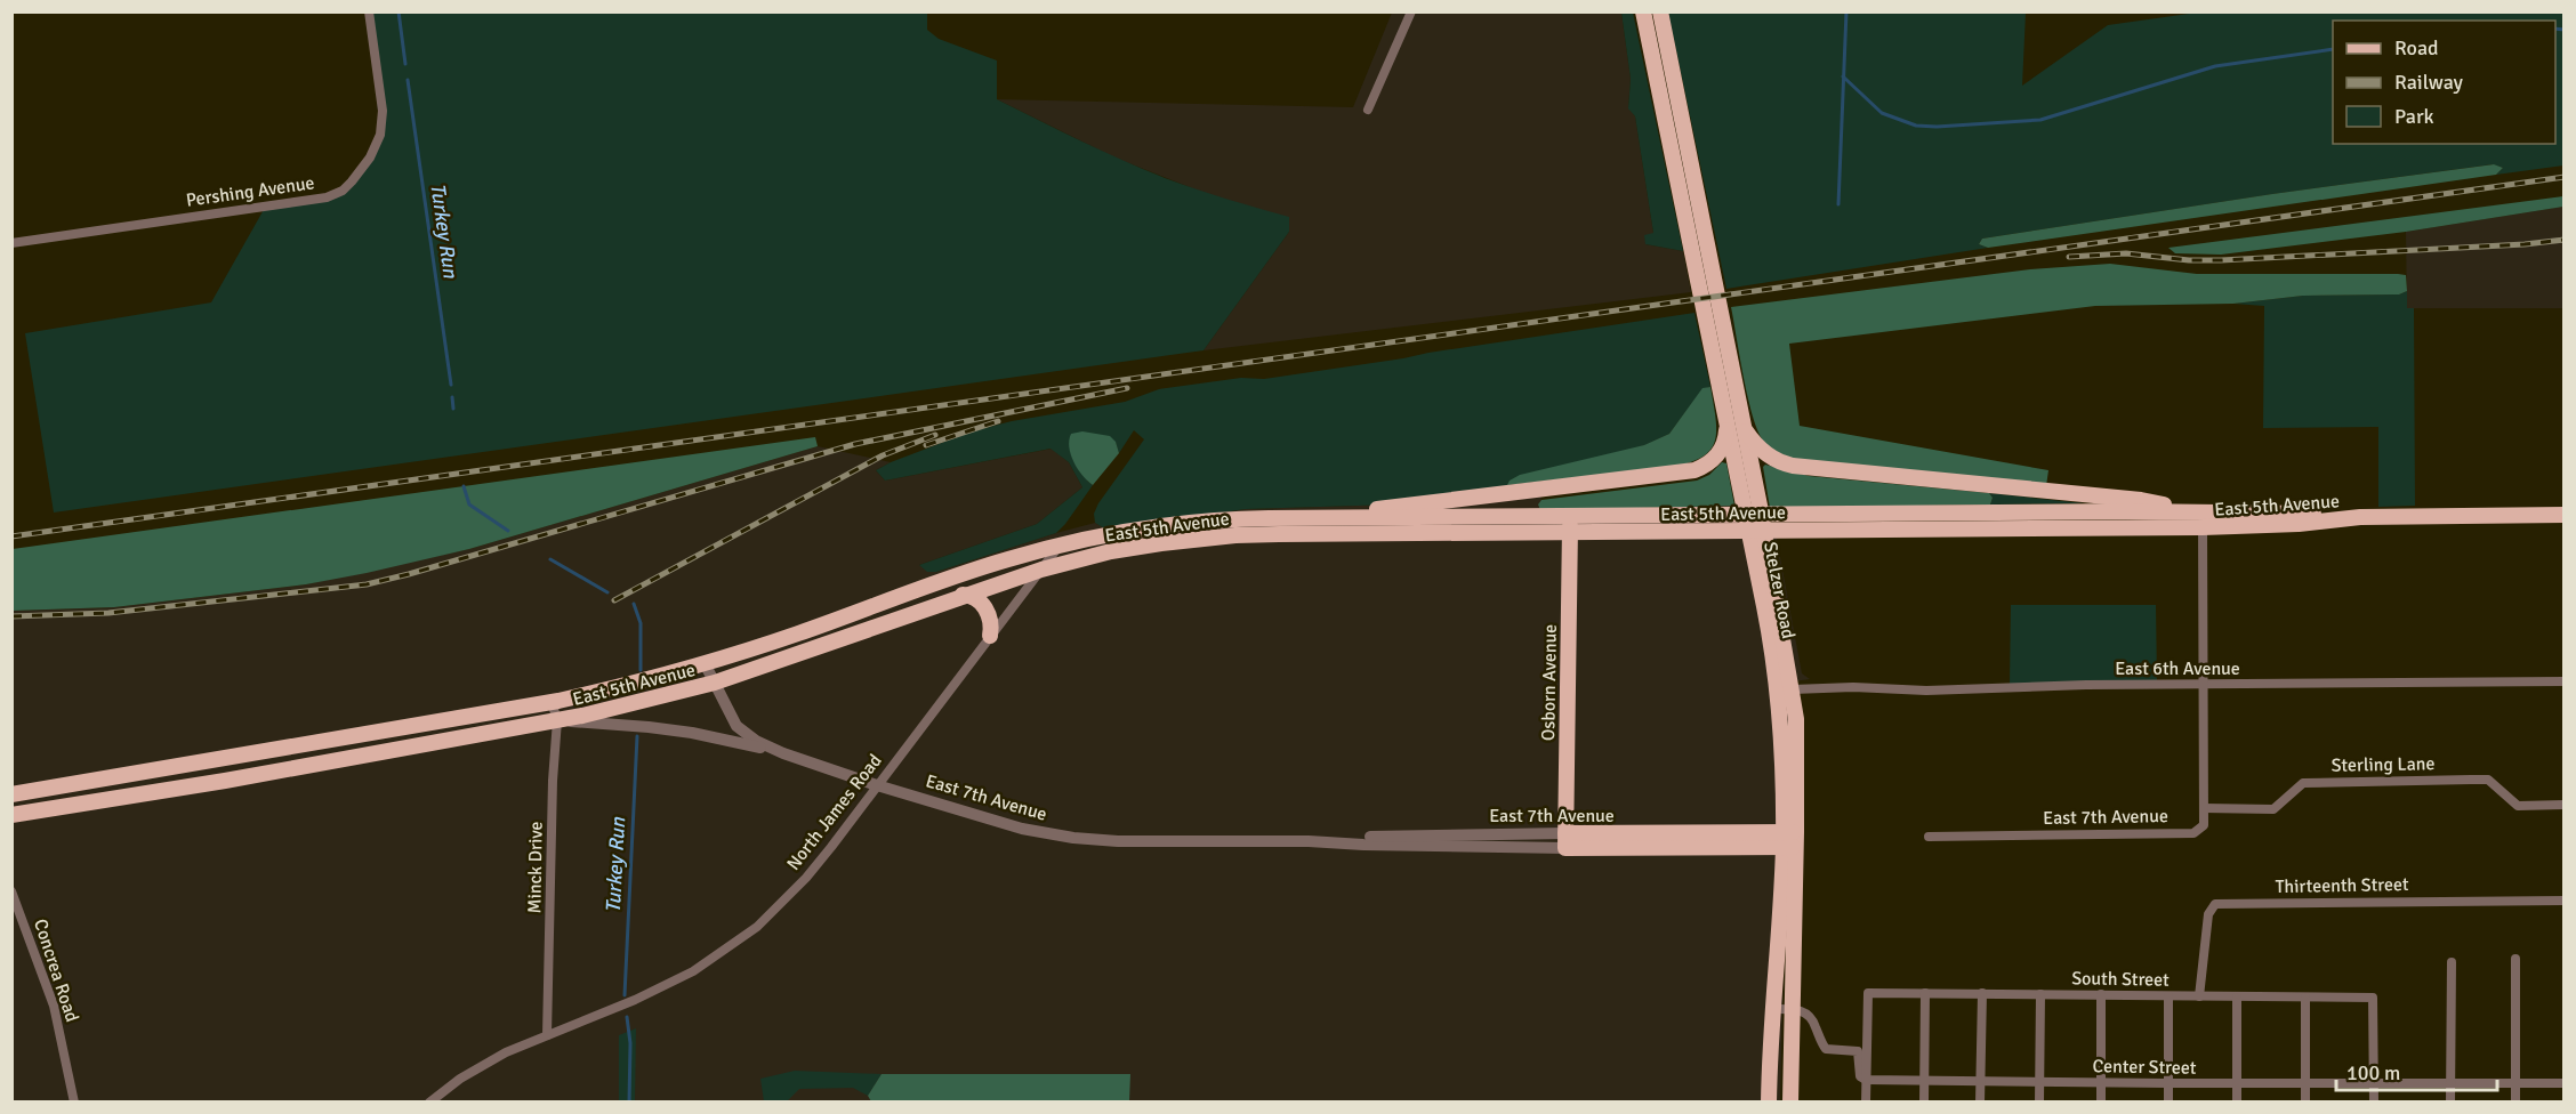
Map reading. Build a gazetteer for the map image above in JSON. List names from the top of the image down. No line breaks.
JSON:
{"streets":{"main road":["East 5th Avenue","Stelzer Road","Osborn Avenue","East 7th Avenue"],"street":["Pershing Avenue","East 6th Avenue","Sterling Lane","North James Road","Minck Drive","Thirteenth Street","Concrea Road","South Street","Center Street"]},"crossings":[["East 5th Avenue","Osborn Avenue"],["East 5th Avenue","East 7th Avenue"],["East 5th Avenue","North James Road"],["East 5th Avenue","Minck Drive"],["Stelzer Road","East 6th Avenue"],["Stelzer Road","East 7th Avenue"],["Osborn Avenue","East 7th Avenue"],["Sterling Lane","East 7th Avenue"],["East 7th Avenue","North James Road"],["East 7th Avenue","Minck Drive"],["North James Road","Minck Drive"],["Thirteenth Street","South Street"],["South Street","Center Street"]],"water":["Turkey Run"],"legend":["Road","Railway","Park"],"scale_bar":"100 m"}
